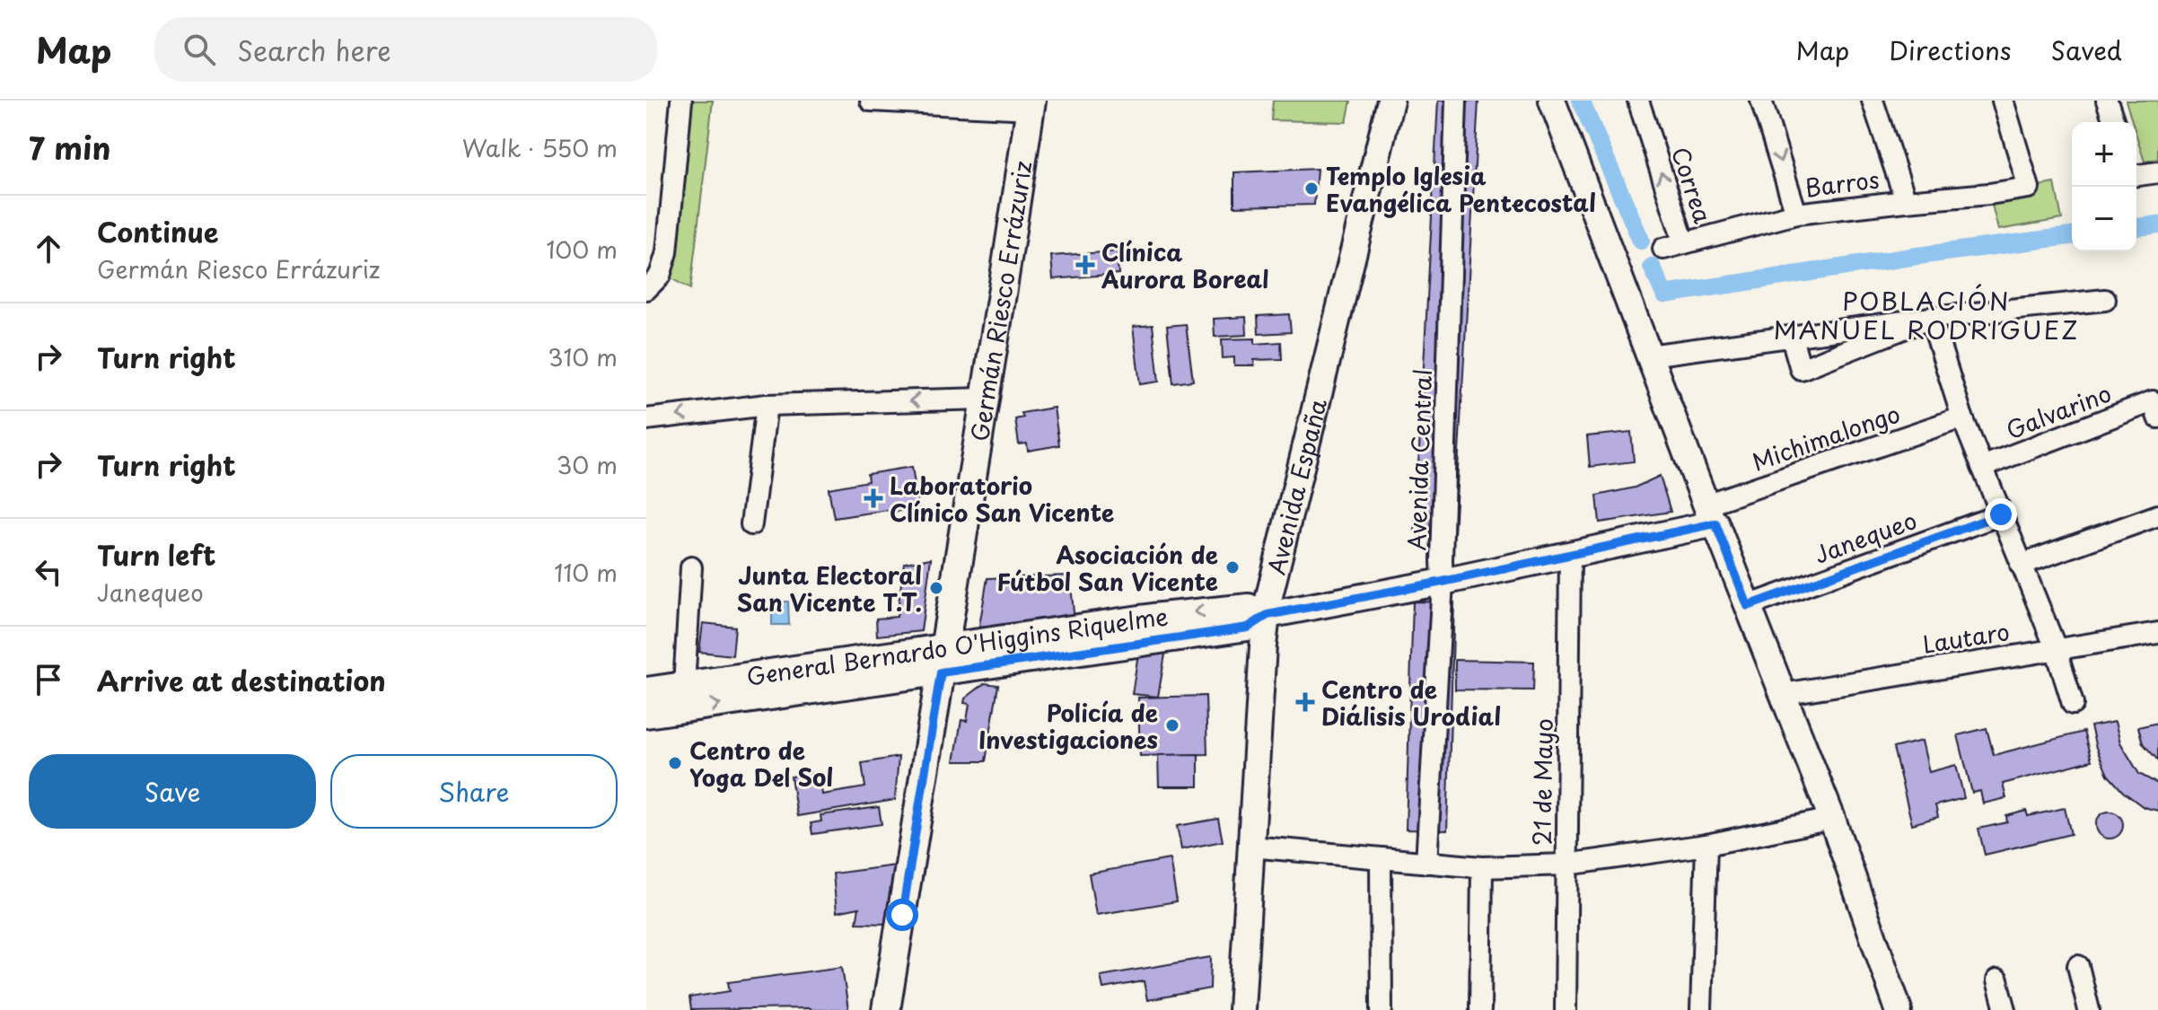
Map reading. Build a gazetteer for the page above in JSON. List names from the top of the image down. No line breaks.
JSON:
{"streets":{"main road":["Germán Riesco Errázuriz"],"street":["Barros","Correa","Galvarino","Michimalongo","Avenida Central","Avenida España","Janequeo","Lautaro","General Bernardo O'Higgins Riquelme","21 de Mayo"]},"crossings":[["Barros","Correa"],["Germán Riesco Errázuriz","General Bernardo O'Higgins Riquelme"],["Michimalongo","General Bernardo O'Higgins Riquelme"],["Avenida Central","General Bernardo O'Higgins Riquelme"],["Avenida España","General Bernardo O'Higgins Riquelme"],["General Bernardo O'Higgins Riquelme","21 de Mayo"]],"districts":["POBLACIÓN MANUEL RODRIGUEZ"],"places":{"other":["Templo Iglesia Evangélica Pentecostal","Asociación de Fútbol San Vicente","Junta Electoral San Vicente T.T.","Policía de Investigaciones","Centro de Yoga Del Sol"],"health":["Clínica Aurora Boreal","Laboratorio Clínico San Vicente","Centro de Diálisis Urodial"]},"page":{"header":"Map","search":"Search here","nav":["Map","Directions","Saved"],"heading":["7 min","Walk · 550 m"],"map_buttons":["+","−"],"list":[["Continue","Germán Riesco Errázuriz","100 m"],["Turn right","310 m"],["Turn right","30 m"],["Turn left","Janequeo","110 m"],"Arrive at destination"],"buttons":["Save","Share"]}}
